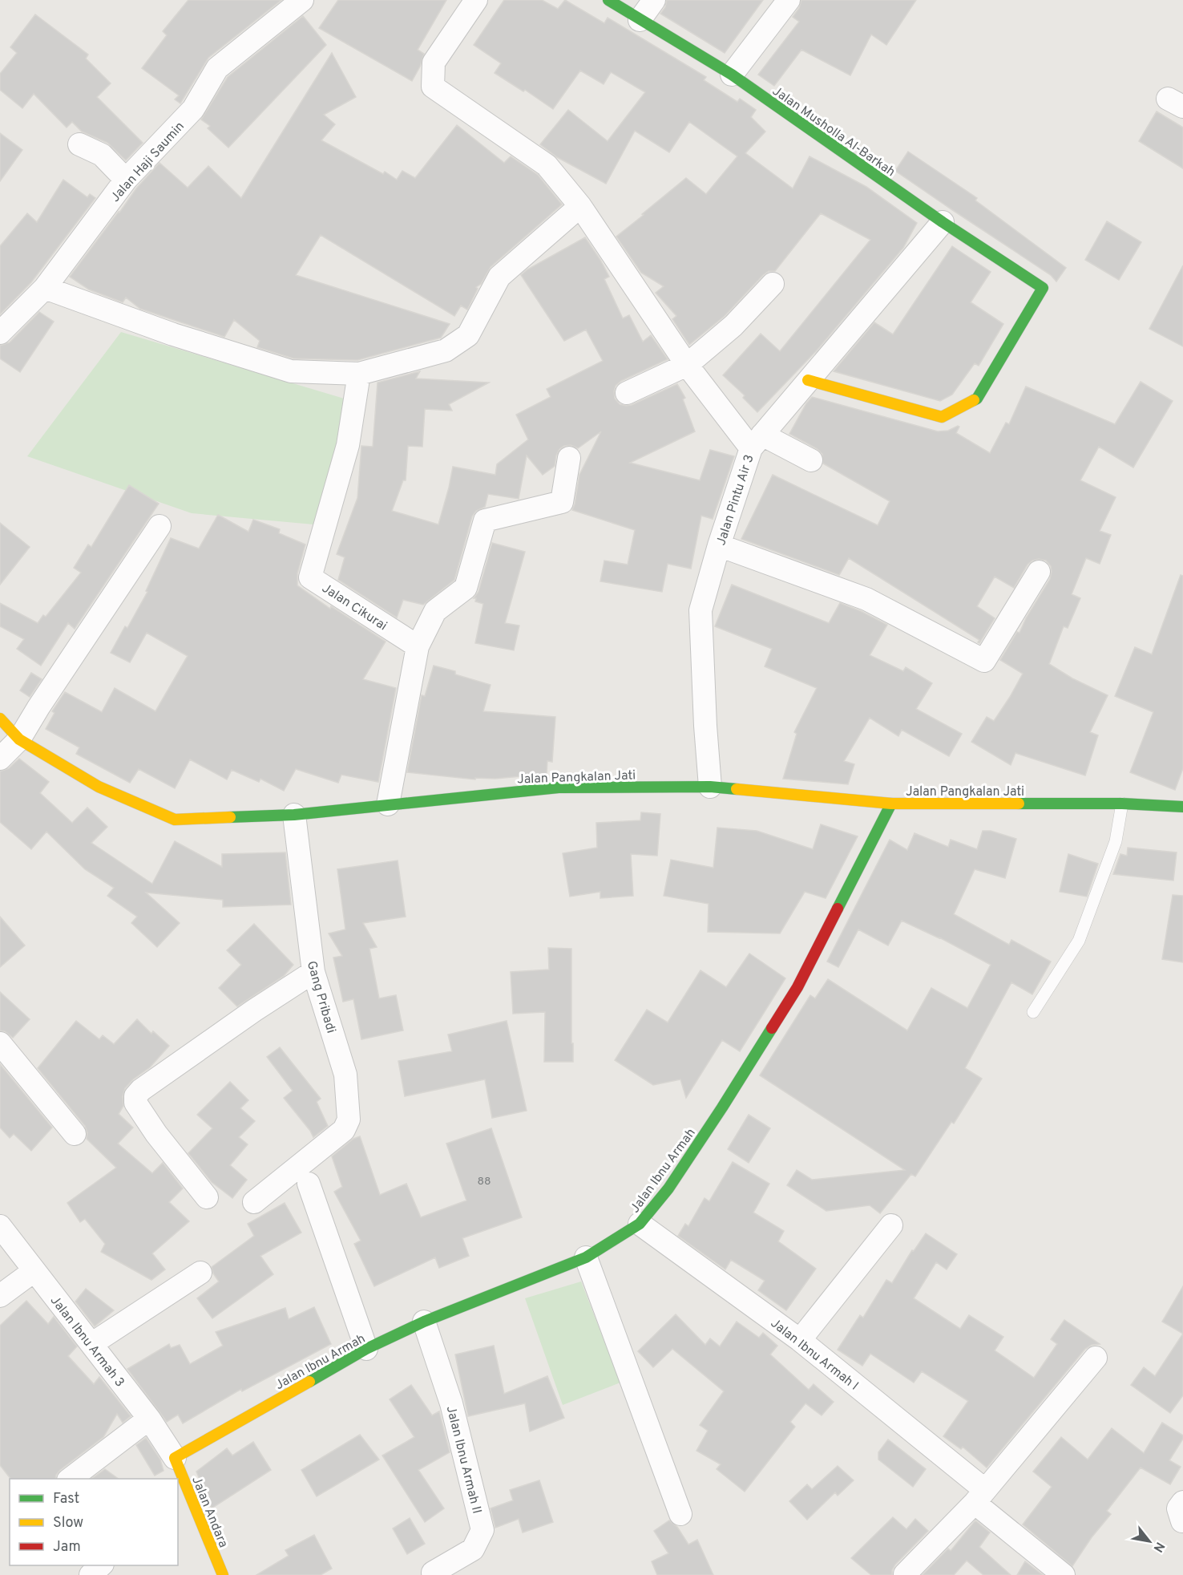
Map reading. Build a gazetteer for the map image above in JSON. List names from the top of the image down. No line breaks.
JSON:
{"streets":{"street":["Jalan Musholla Al-Barkah","Jalan Haji Saumin","Jalan Pintu Air 3","Jalan Cikurai","Jalan Pangkalan Jati","Gang Pribadi","Jalan Ibnu Armah","Jalan Ibnu Armah 3","Jalan Ibnu Armah I","Jalan Ibnu Armah II","Jalan Andara"]},"crossings":[["Jalan Musholla Al-Barkah","Jalan Pintu Air 3"],["Jalan Pintu Air 3","Jalan Pangkalan Jati"],["Jalan Pangkalan Jati","Gang Pribadi"],["Jalan Pangkalan Jati","Jalan Ibnu Armah"],["Jalan Ibnu Armah","Jalan Ibnu Armah 3"],["Jalan Ibnu Armah","Jalan Ibnu Armah I"],["Jalan Ibnu Armah","Jalan Ibnu Armah II"],["Jalan Ibnu Armah","Jalan Andara"],["Jalan Ibnu Armah 3","Jalan Andara"]],"house_numbers":["88"],"legend":["Fast","Slow","Jam"],"north":"bottom right"}
